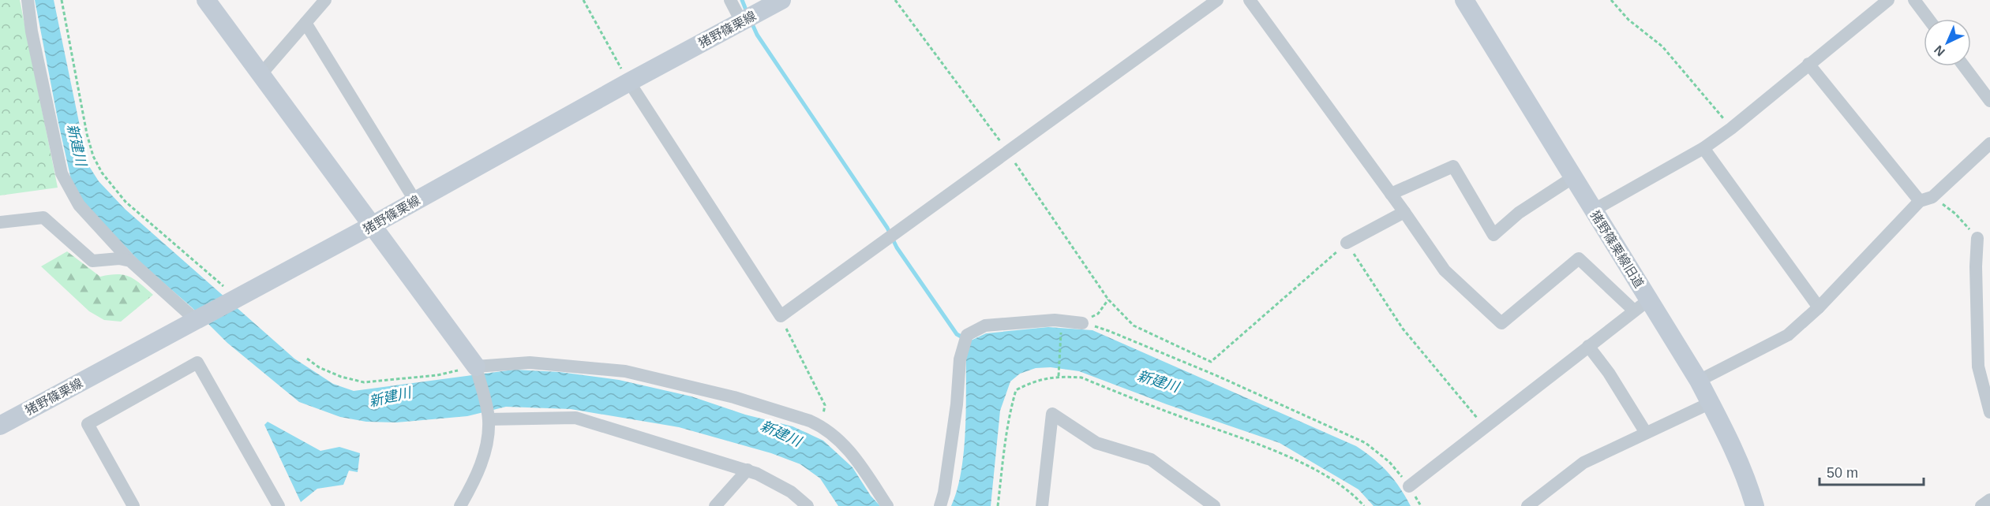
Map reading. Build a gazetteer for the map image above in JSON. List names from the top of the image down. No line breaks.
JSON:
{"streets":{"street":["猪野篠栗線","猪野篠栗線旧道"]},"water":["新建川"],"scale_bar":"50 m","north":"bottom left"}
